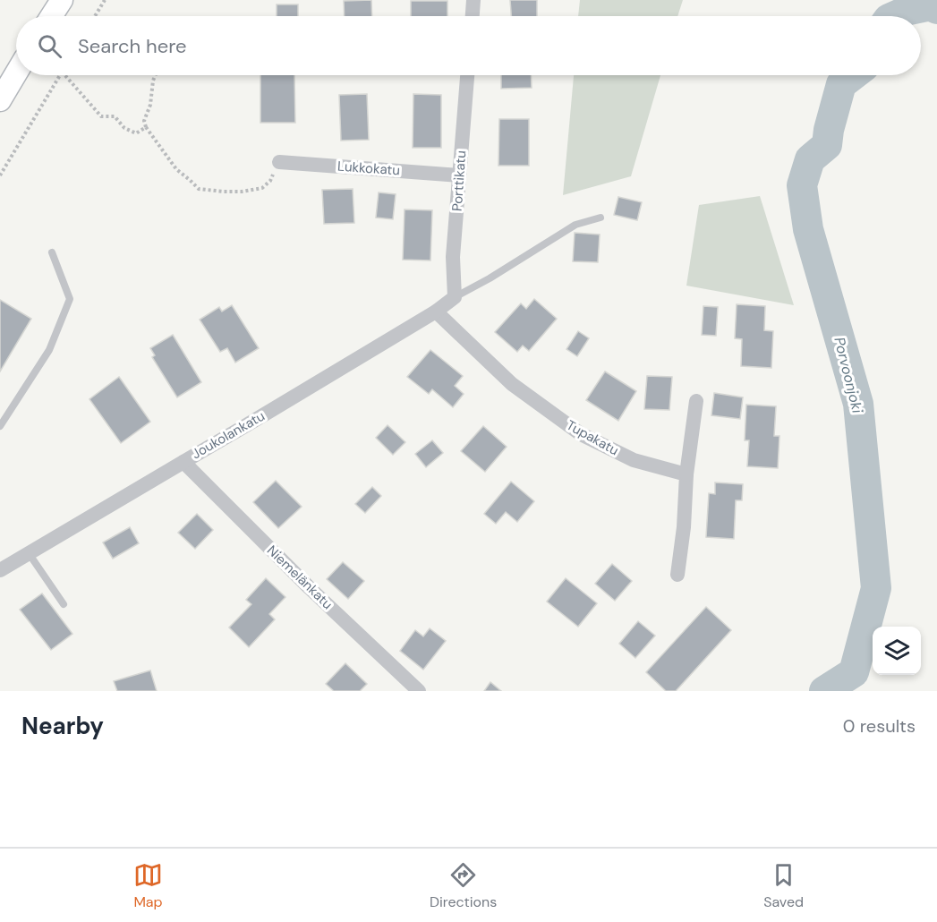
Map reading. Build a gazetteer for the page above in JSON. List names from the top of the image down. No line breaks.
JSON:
{"streets":{"street":["Lukkokatu","Porttikatu","Joukolankatu","Tupakatu","Niemelänkatu"]},"crossings":[["Lukkokatu","Porttikatu"],["Porttikatu","Joukolankatu"],["Joukolankatu","Tupakatu"],["Joukolankatu","Niemelänkatu"]],"water":["Porvoonjoki"],"page":{"search":"Search here","heading":["Nearby","0 results"],"nav":["Map","Directions","Saved"]}}
